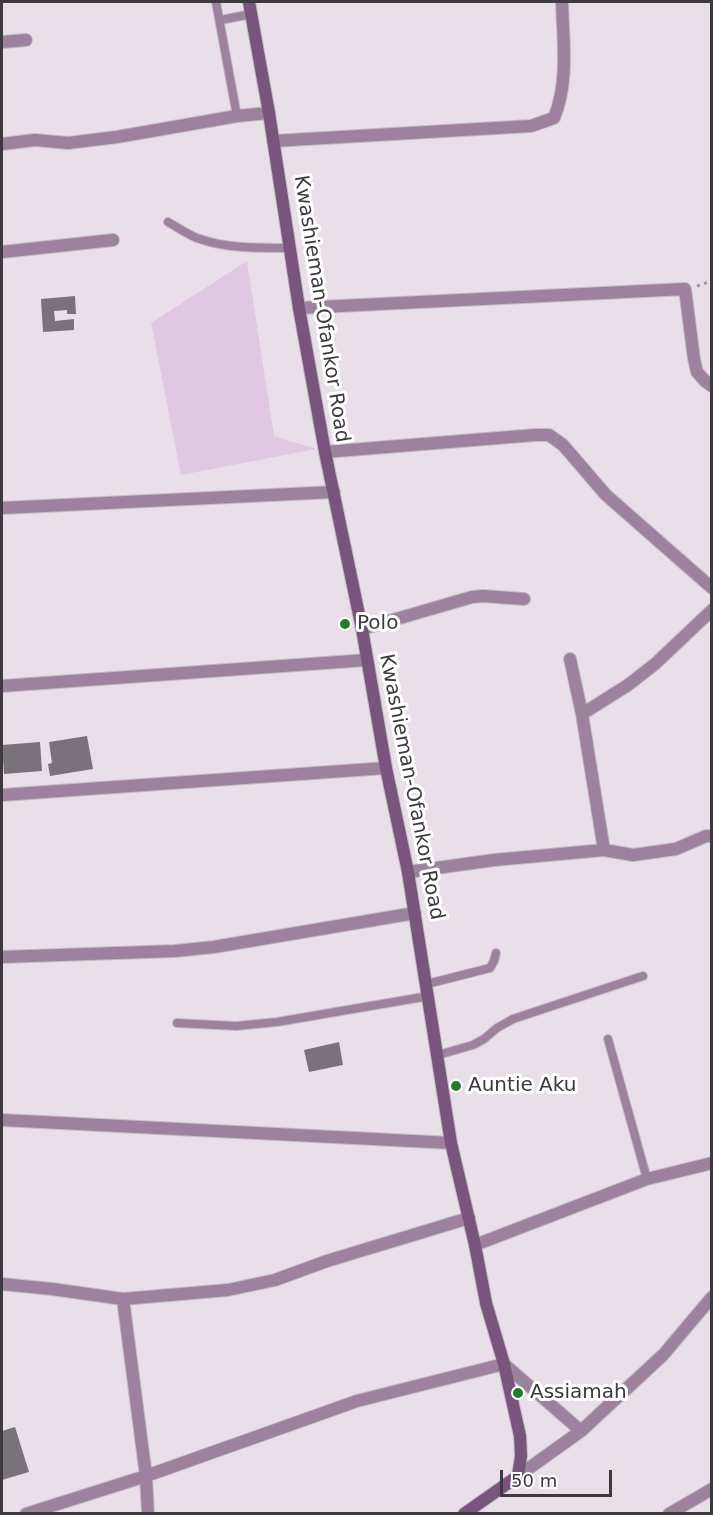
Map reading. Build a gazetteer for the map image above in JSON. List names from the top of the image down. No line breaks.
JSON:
{"streets":{"main road":["Kwashieman-Ofankor Road"]},"places":["Polo","Auntie Aku","Assiamah"],"scale_bar":"50 m"}
